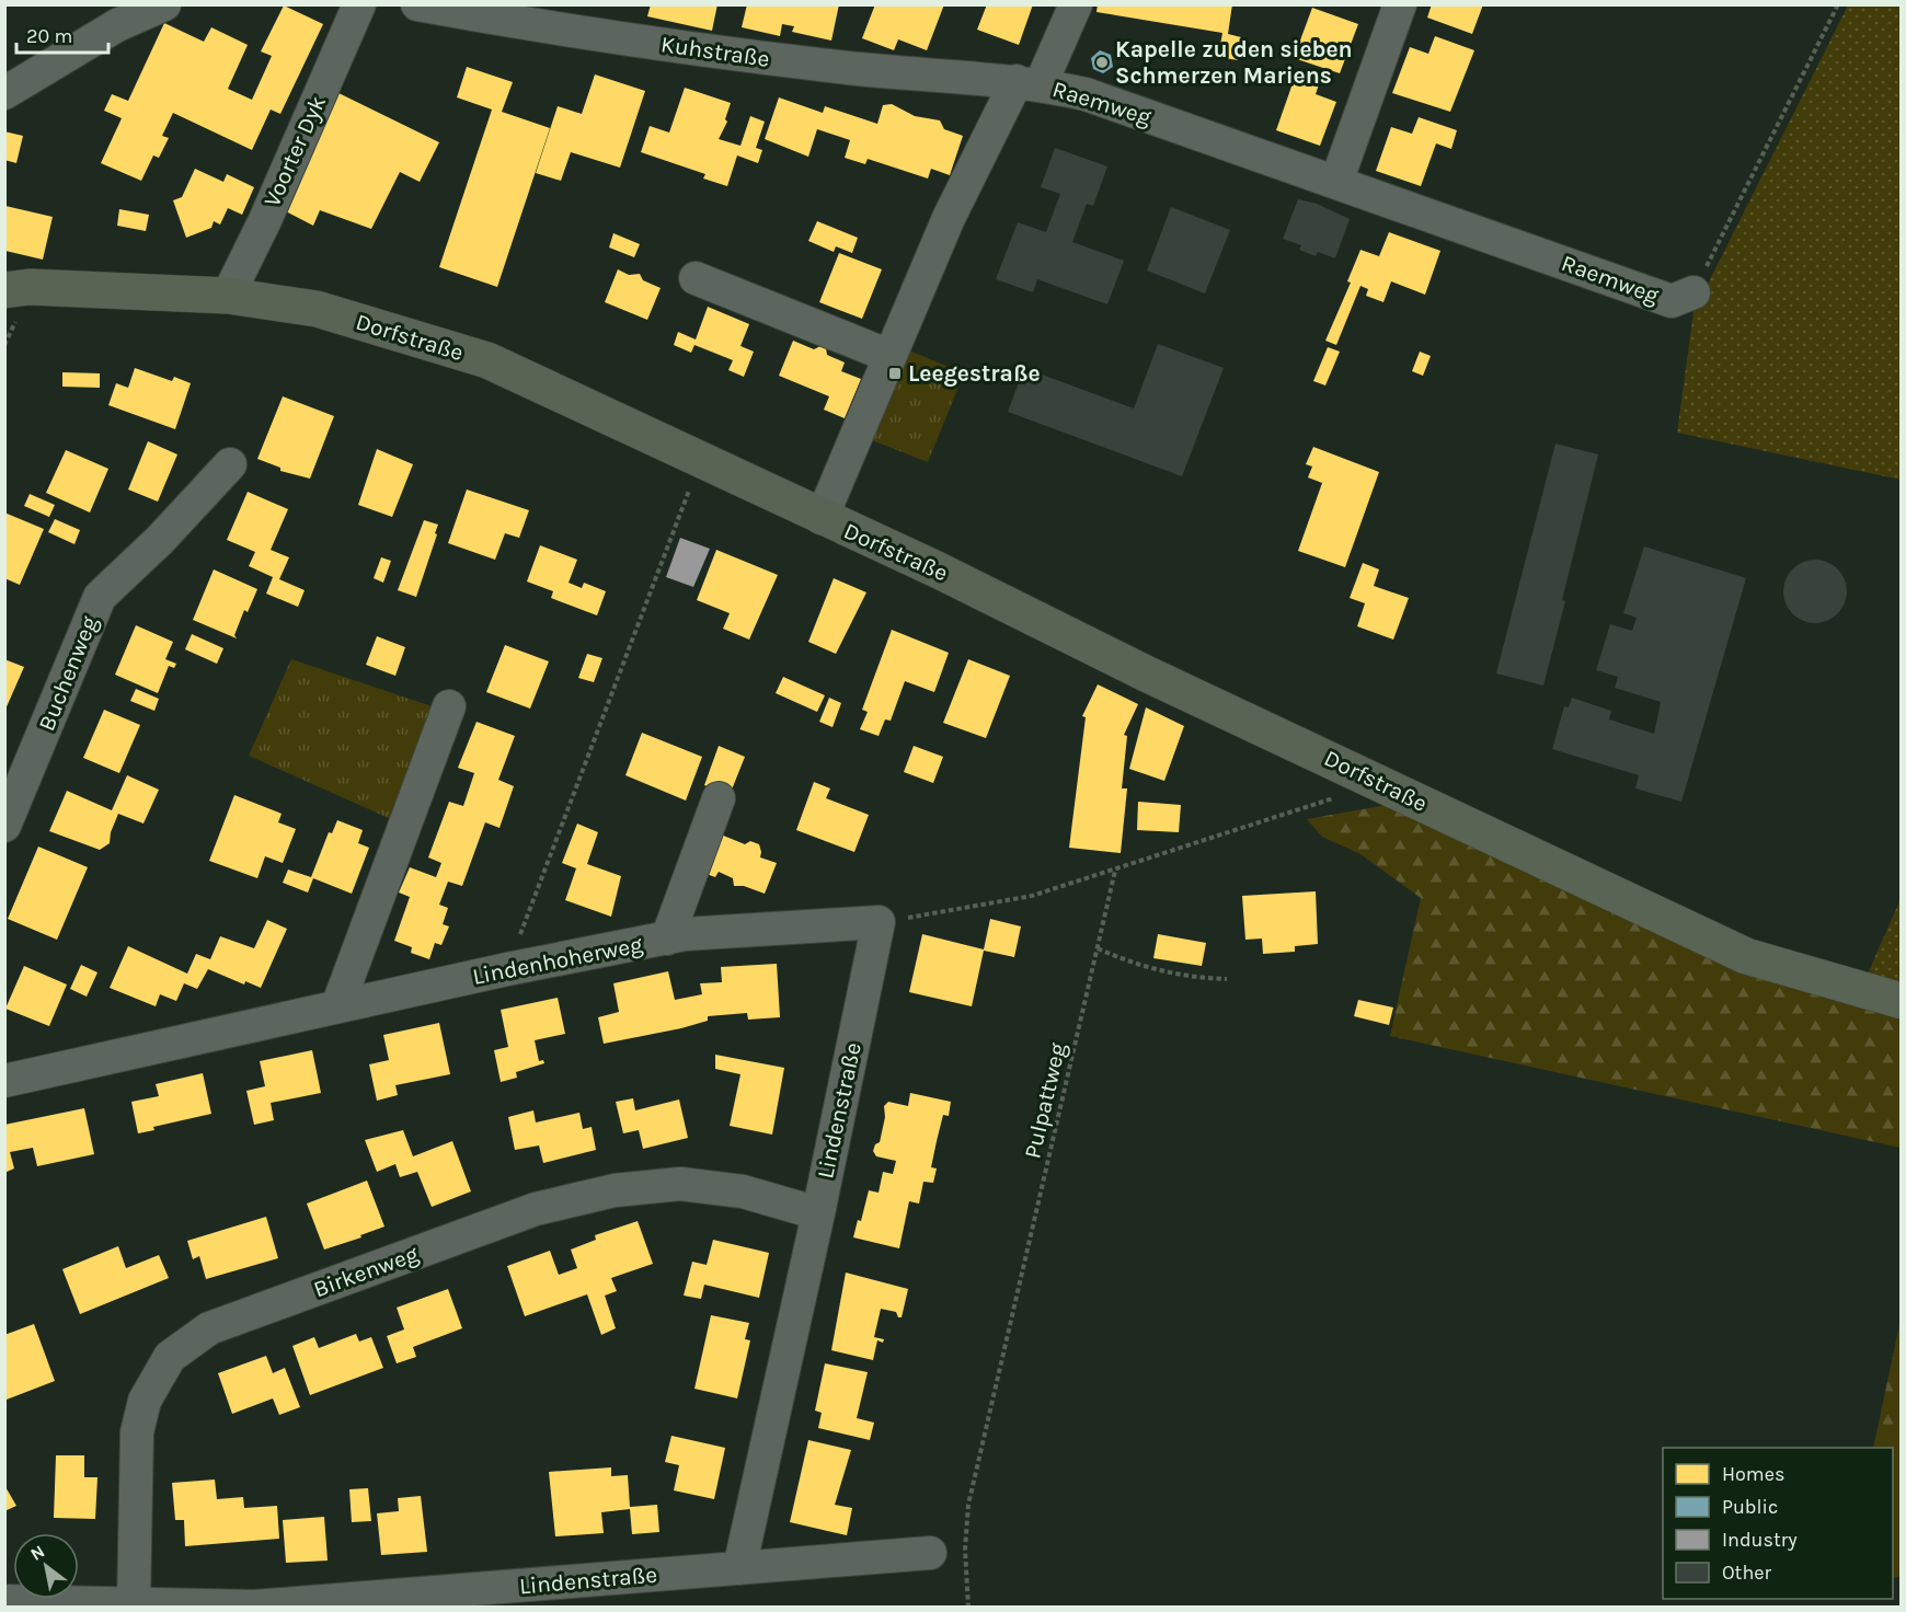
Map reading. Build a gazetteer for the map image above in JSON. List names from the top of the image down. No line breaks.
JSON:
{"streets":{"main road":["Dorfstraße"],"street":["Kuhstraße","Raemweg","Voorter Dyk","Buchenweg","Lindenhoherweg","Lindenstraße","Birkenweg"],"path":["Pulpattweg"]},"crossings":[["Kuhstraße","Raemweg"],["Voorter Dyk","Dorfstraße"],["Lindenhoherweg","Lindenstraße"],["Lindenstraße","Birkenweg"]],"places":{"other":["Kapelle zu den sieben Schmerzen Mariens"],"transit":["Leegestraße"]},"legend":["Homes","Public","Industry","Other"],"scale_bar":"20 m","north":"top left"}
